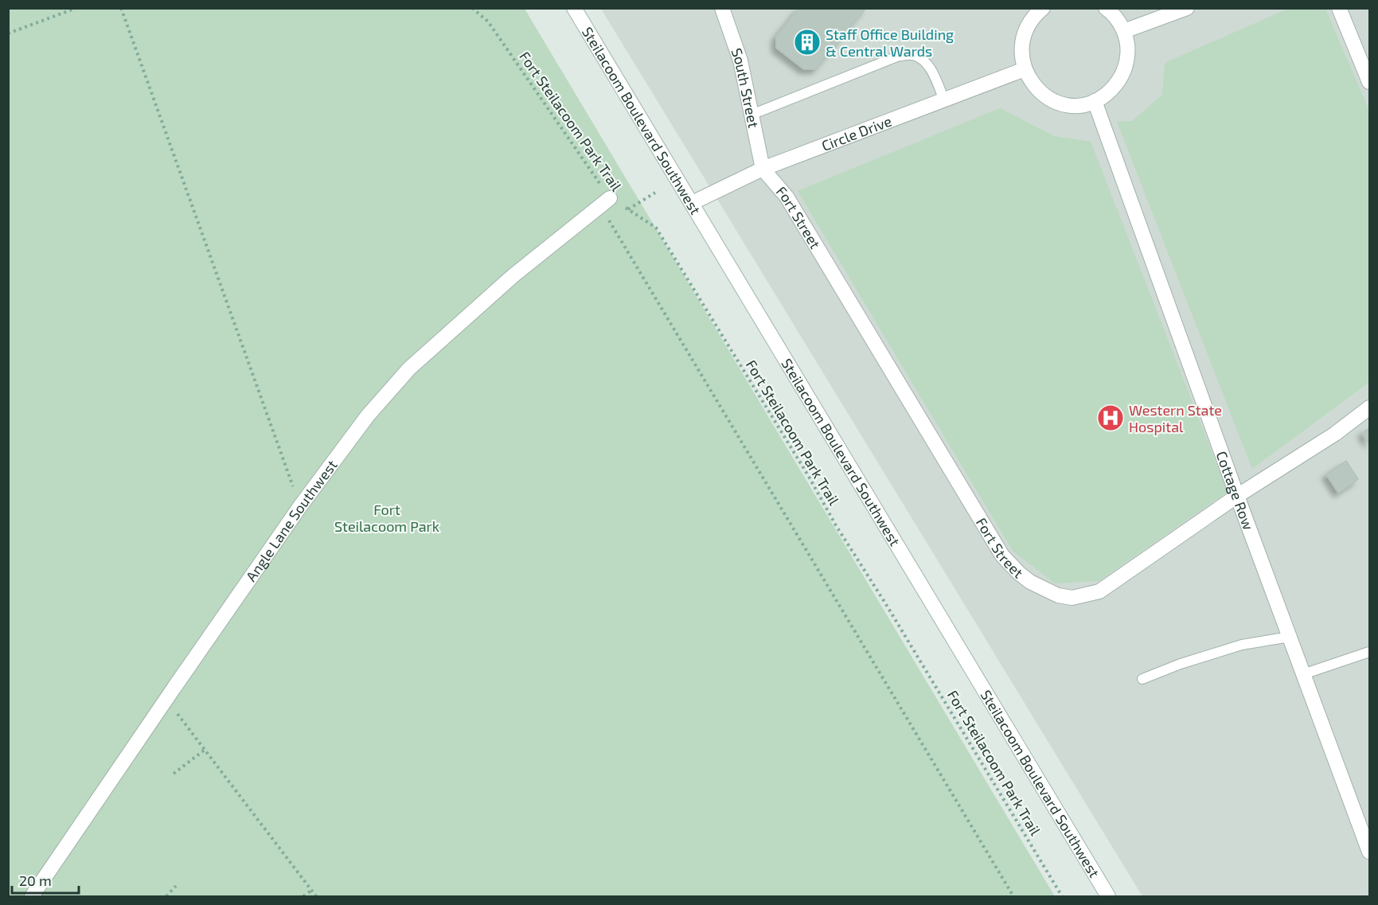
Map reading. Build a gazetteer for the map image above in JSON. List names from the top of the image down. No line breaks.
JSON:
{"streets":{"street":["South Street","Steilacoom Boulevard Southwest","Circle Drive","Fort Street","Cottage Row","Angle Lane Southwest"],"path":["Fort Steilacoom Park Trail"]},"crossings":[["South Street","Circle Drive"],["South Street","Fort Street"],["Fort Steilacoom Park Trail","Angle Lane Southwest"],["Steilacoom Boulevard Southwest","Circle Drive"],["Circle Drive","Fort Street"],["Fort Street","Cottage Row"]],"parks":["Fort Steilacoom Park"],"places":{"building":["Staff Office Building & Central Wards"],"hospital":["Western State Hospital"]},"scale_bar":"20 m"}
